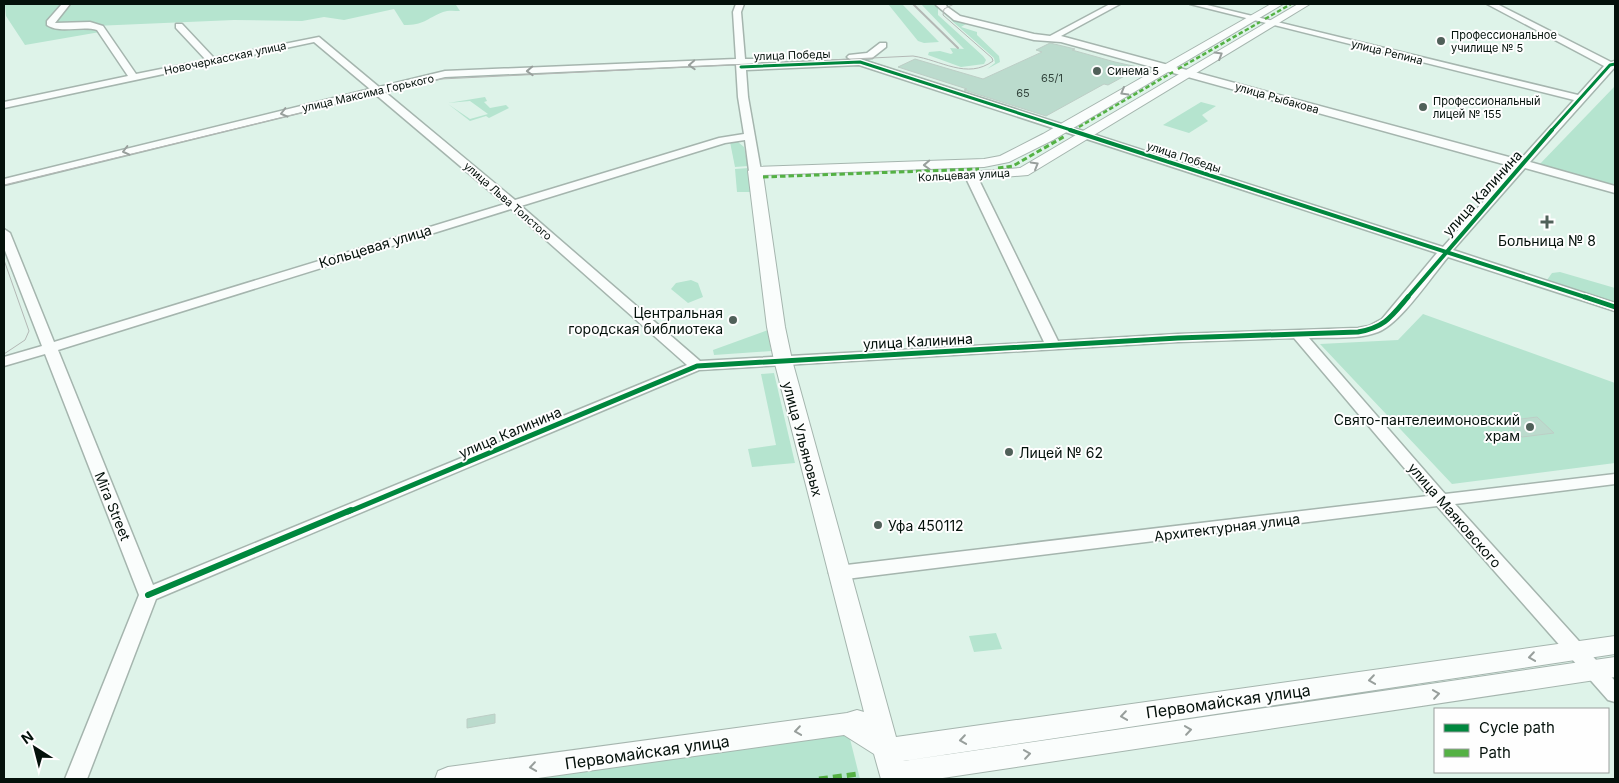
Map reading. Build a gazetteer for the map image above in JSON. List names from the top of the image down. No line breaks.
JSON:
{"streets":{"main road":["Кольцевая улица","улица Ульяновых","Первомайская улица"],"street":["улица Репина","улица Победы","Новочеркасская улица","улица Максима Горького","улица Рыбакова","улица Калинина","улица Льва Толстого","Mira Street","улица Маяковского","Архитектурная улица"]},"crossings":[["улица Репина","Кольцевая улица"],["улица Репина","улица Калинина"],["улица Победы","улица Максима Горького"],["улица Победы","Кольцевая улица"],["улица Победы","улица Калинина"],["улица Победы","улица Ульяновых"],["Новочеркасская улица","улица Льва Толстого"],["улица Максима Горького","улица Льва Толстого"],["улица Максима Горького","улица Ульяновых"],["улица Рыбакова","Кольцевая улица"],["улица Рыбакова","улица Калинина"],["Кольцевая улица","улица Льва Толстого"],["Кольцевая улица","улица Ульяновых"],["Кольцевая улица","Mira Street"],["улица Калинина","улица Льва Толстого"],["улица Калинина","улица Ульяновых"],["улица Калинина","Mira Street"],["улица Калинина","улица Маяковского"],["улица Ульяновых","Архитектурная улица"],["улица Ульяновых","Первомайская улица"],["улица Маяковского","Архитектурная улица"],["улица Маяковского","Первомайская улица"]],"one_way":["улица Максима Горького"],"places":{"other":["Профессиональное училище № 5","Синема 5","Профессиональный лицей № 155","Центральная городская библиотека","Свято-пантелеимоновский храм","Лицей № 62","Уфа 450112"],"health":["Больница № 8"]},"house_numbers":["65/1","65"],"legend":["Cycle path","Path"],"north":"top left"}
